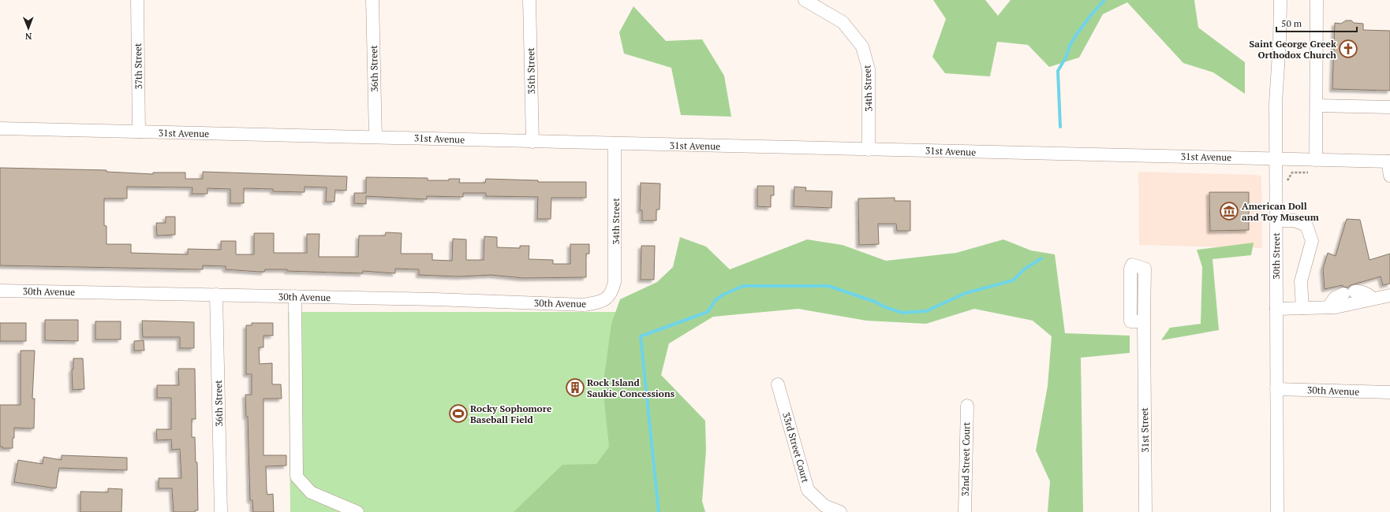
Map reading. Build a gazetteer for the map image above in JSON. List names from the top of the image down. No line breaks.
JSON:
{"streets":{"street":["37th Street","36th Street","35th Street","34th Street","31st Avenue","30th Street","30th Avenue","31st Street","33rd Street Court","32nd Street Court"]},"crossings":[["37th Street","31st Avenue"],["36th Street","31st Avenue"],["36th Street","30th Avenue"],["35th Street","31st Avenue"],["34th Street","31st Avenue"],["34th Street","30th Avenue"],["31st Avenue","30th Street"],["30th Street","30th Avenue"]],"places":{"church":["Saint George Greek Orthodox Church"],"museum":["American Doll and Toy Museum"],"building":["Rock Island Saukie Concessions"],"sports":["Rocky Sophomore Baseball Field"]},"scale_bar":"50 m","north":"bottom"}
